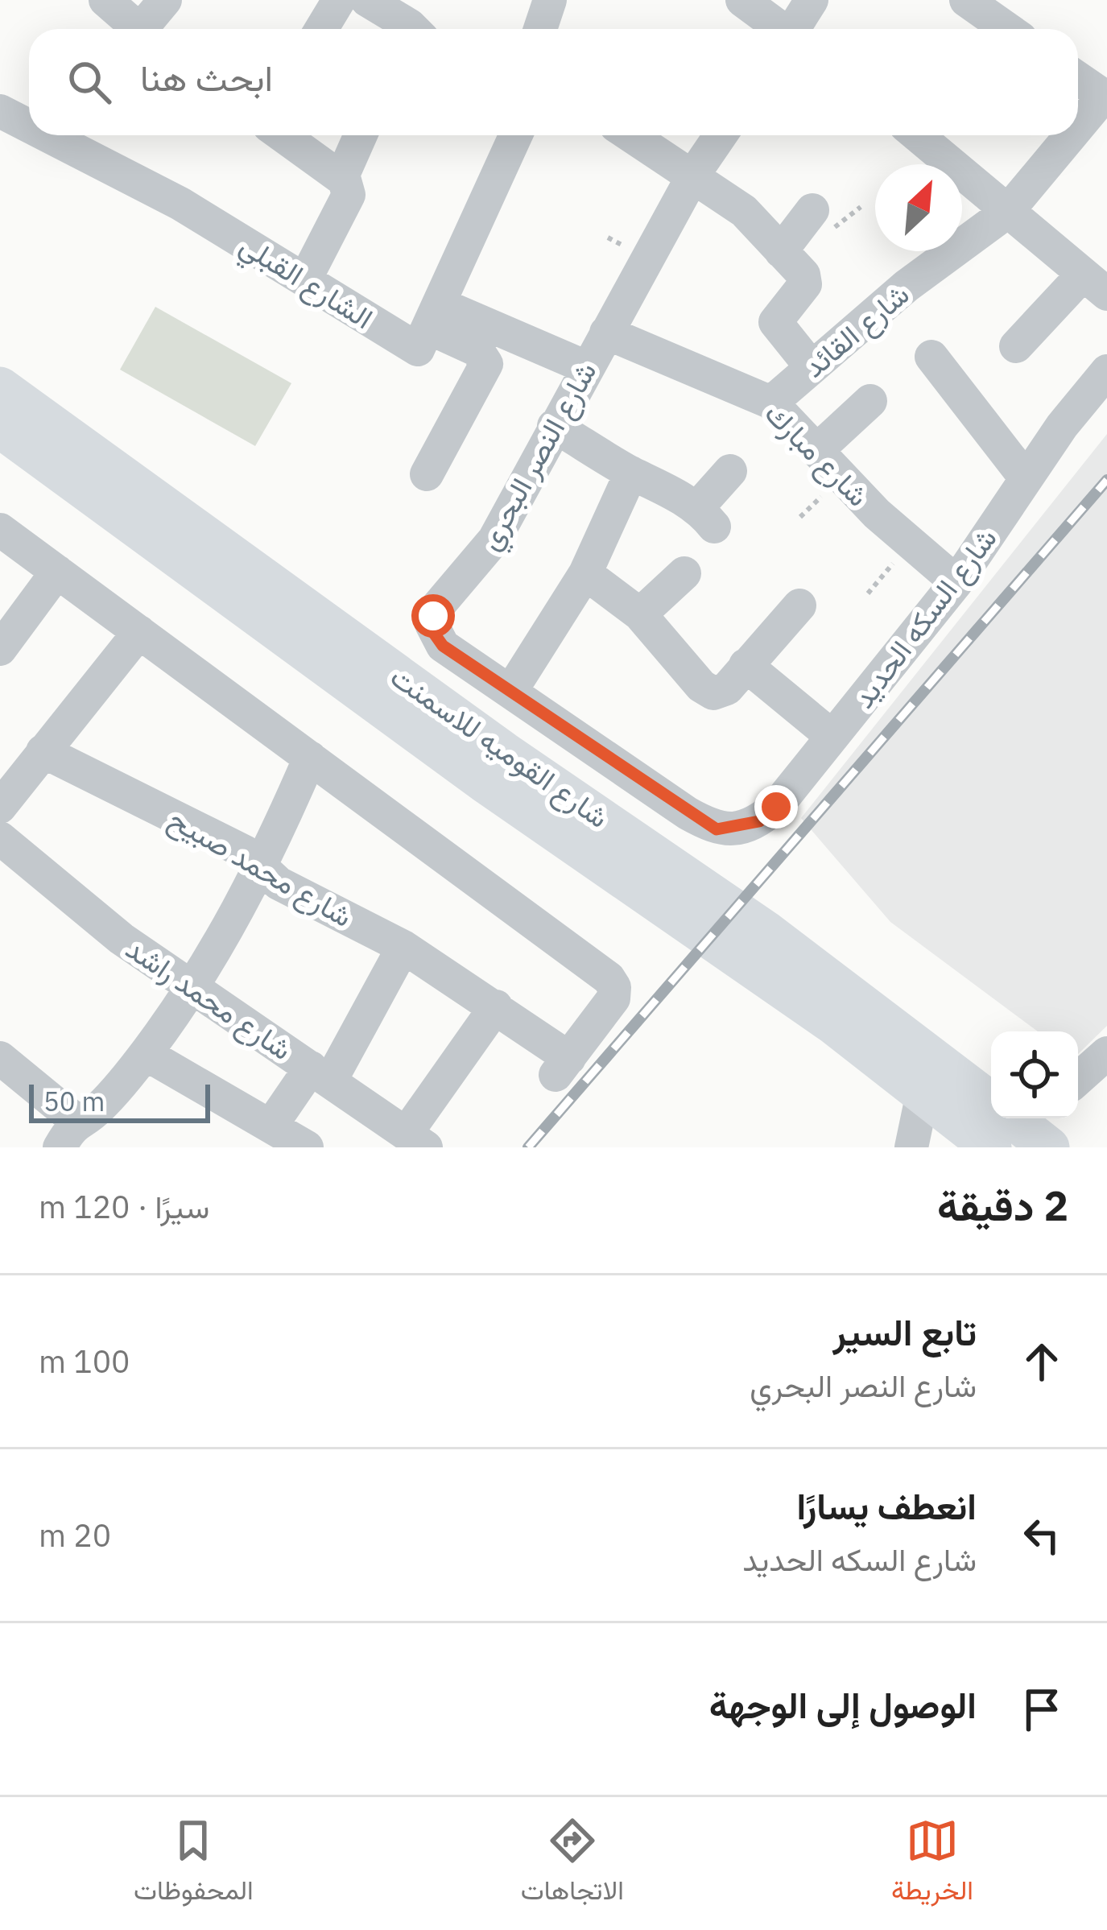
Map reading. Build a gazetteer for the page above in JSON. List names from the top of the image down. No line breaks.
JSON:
{"streets":{"main road":["شارع القوميه للاسمنت"],"street":["الشارع القبلي","شارع القائد","شارع مبارك","شارع النصر البحري","شارع السكه الحديد","شارع محمد صبيح","شارع محمد راشد"]},"crossings":[["شارع القائد","شارع مبارك"],["شارع مبارك","شارع النصر البحري"],["شارع مبارك","شارع السكه الحديد"],["شارع النصر البحري","شارع السكه الحديد"]],"scale_bar":"50 m","north":"top right","page":{"search":"ابحث هنا","scale":"50 m","heading":["2 دقيقة","سيرًا · 120 m"],"list":[["تابع السير","شارع النصر البحري","100 m"],["انعطف يسارًا","شارع السكه الحديد","20 m"],"الوصول إلى الوجهة"],"nav":["الخريطة","الاتجاهات","المحفوظات"]}}
